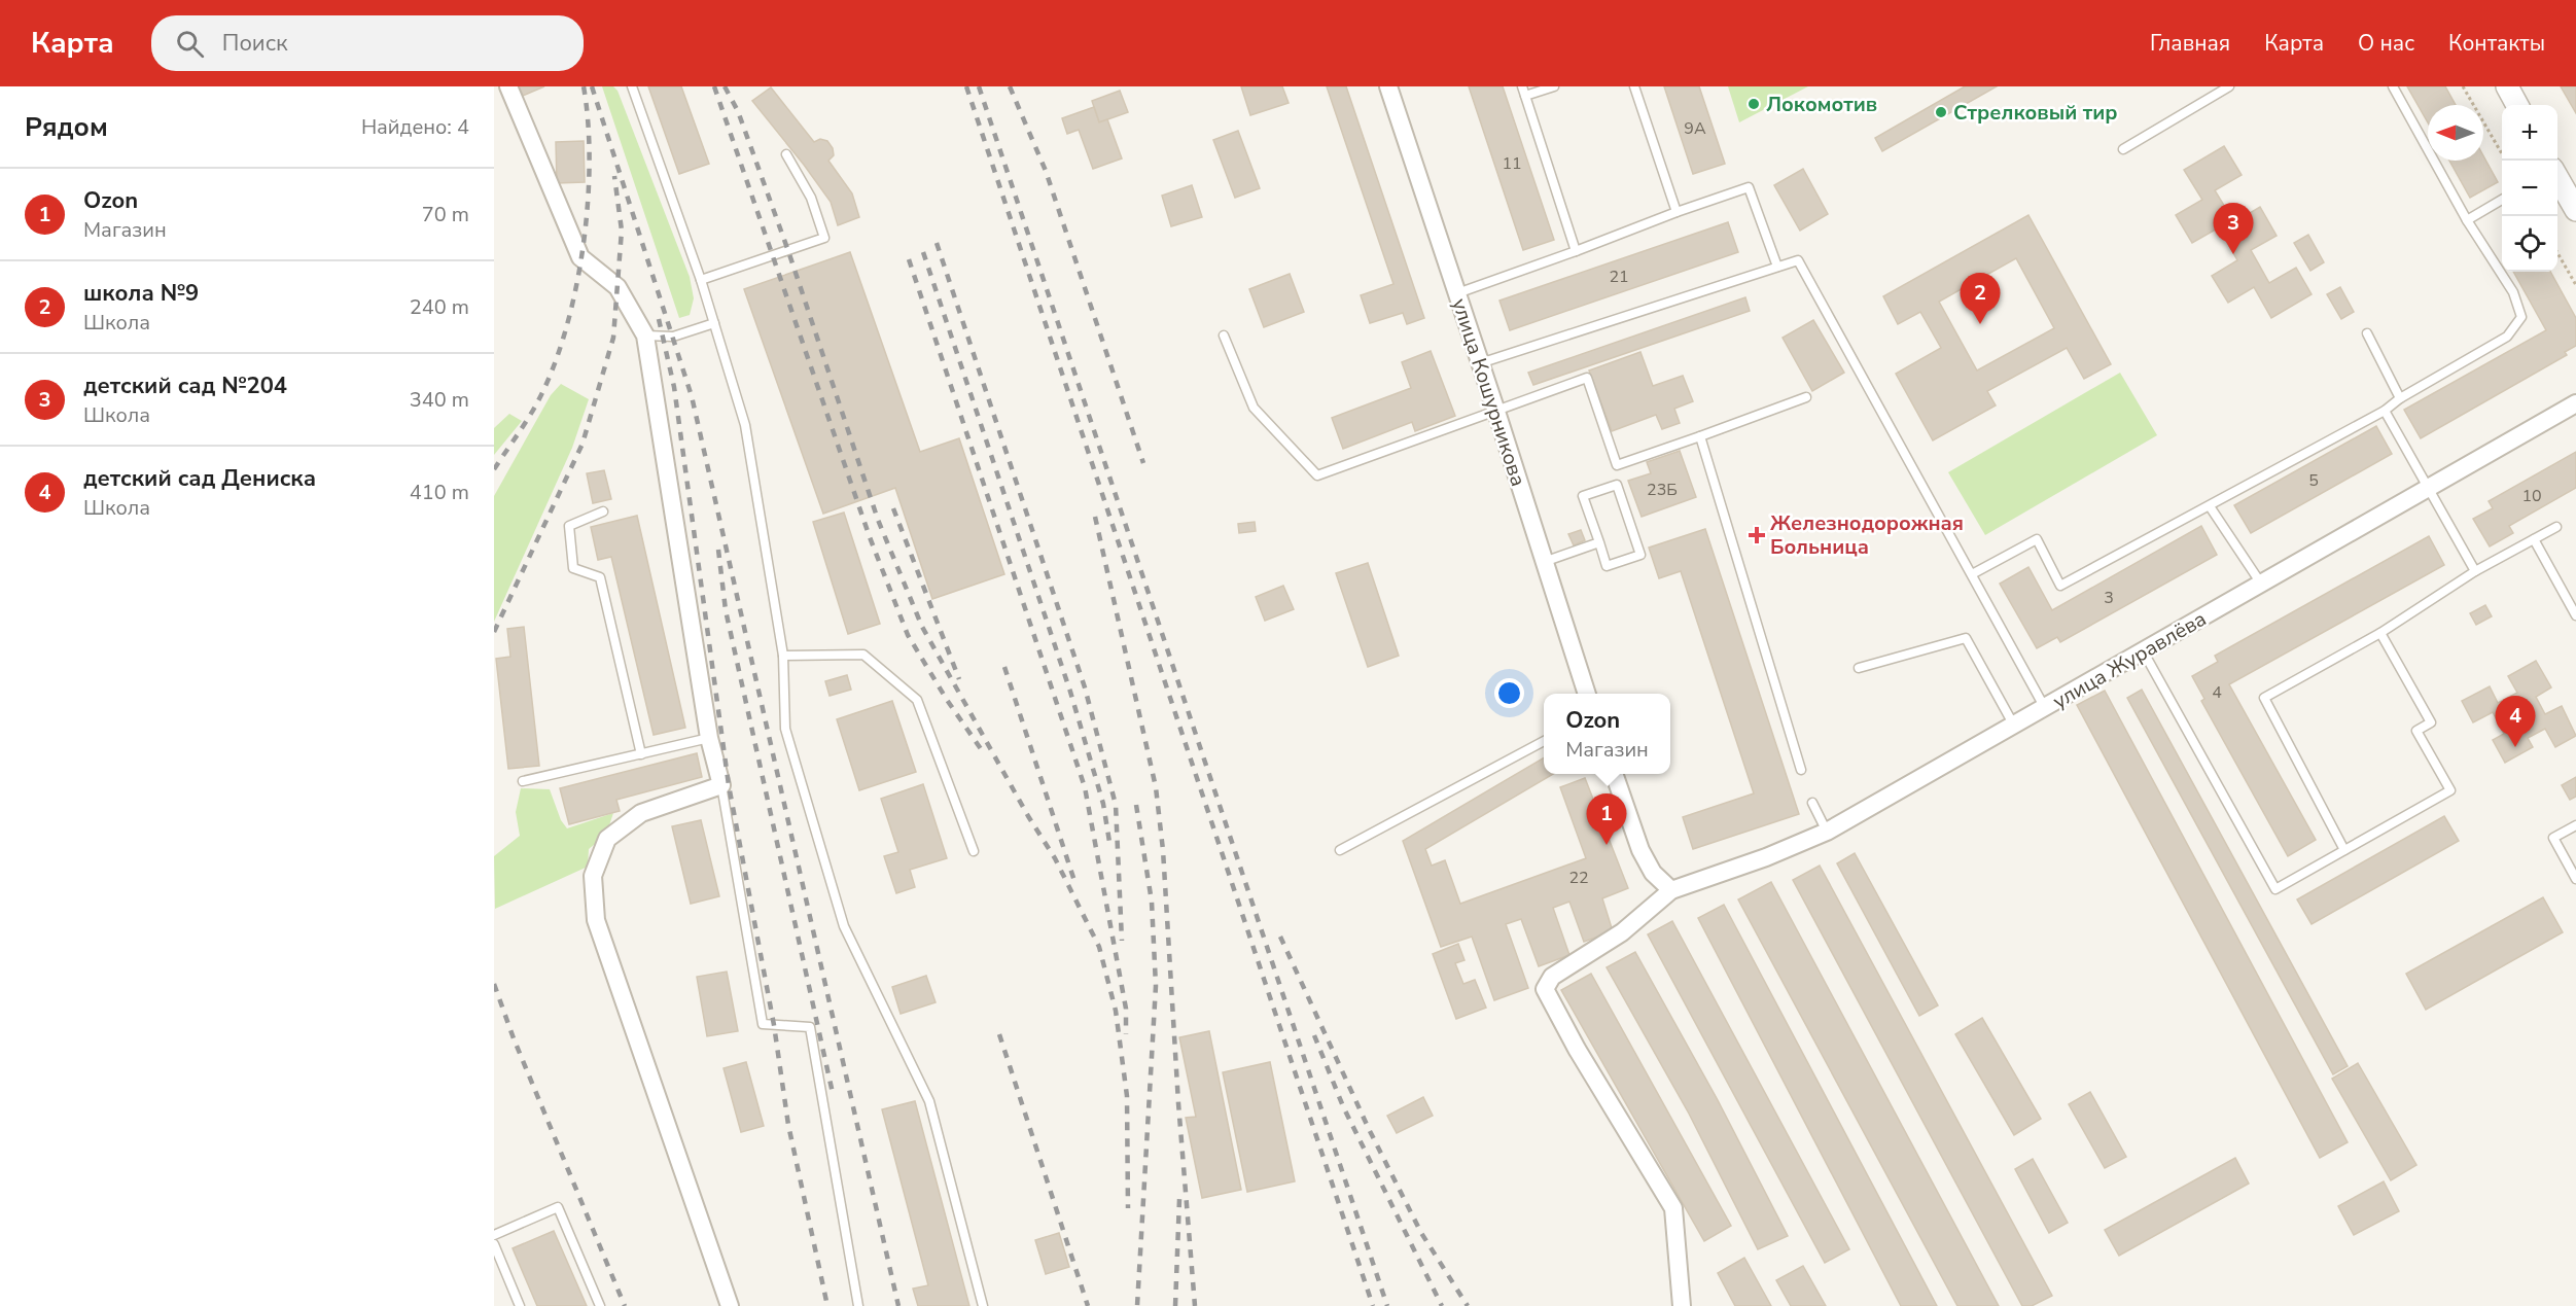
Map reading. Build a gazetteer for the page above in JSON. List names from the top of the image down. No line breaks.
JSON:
{"streets":{"street":["улица Кошурникова","улица Журавлёва"]},"places":{"other":["Локомотив","Стрелковый тир"],"health":["Железнодорожная Больница"]},"house_numbers":["9А","11","21","5","23Б","10","3","4","22"],"north":"left","page":{"header":"Карта","search":"Поиск","nav":["Главная","Карта","О нас","Контакты"],"heading":["Рядом","Найдено: 4"],"map_buttons":["+","−"],"list":[{"mark":"1","name":"Ozon","note":"Магазин","value":"70 m"},{"mark":"2","name":"школа №9","note":"Школа","value":"240 m"},{"mark":"3","name":"детский сад №204","note":"Школа","value":"340 m"},{"mark":"4","name":"детский сад Дениска","note":"Школа","value":"410 m"}],"pins":["3","2","4","1"],"popup":["Ozon","Магазин"]}}
